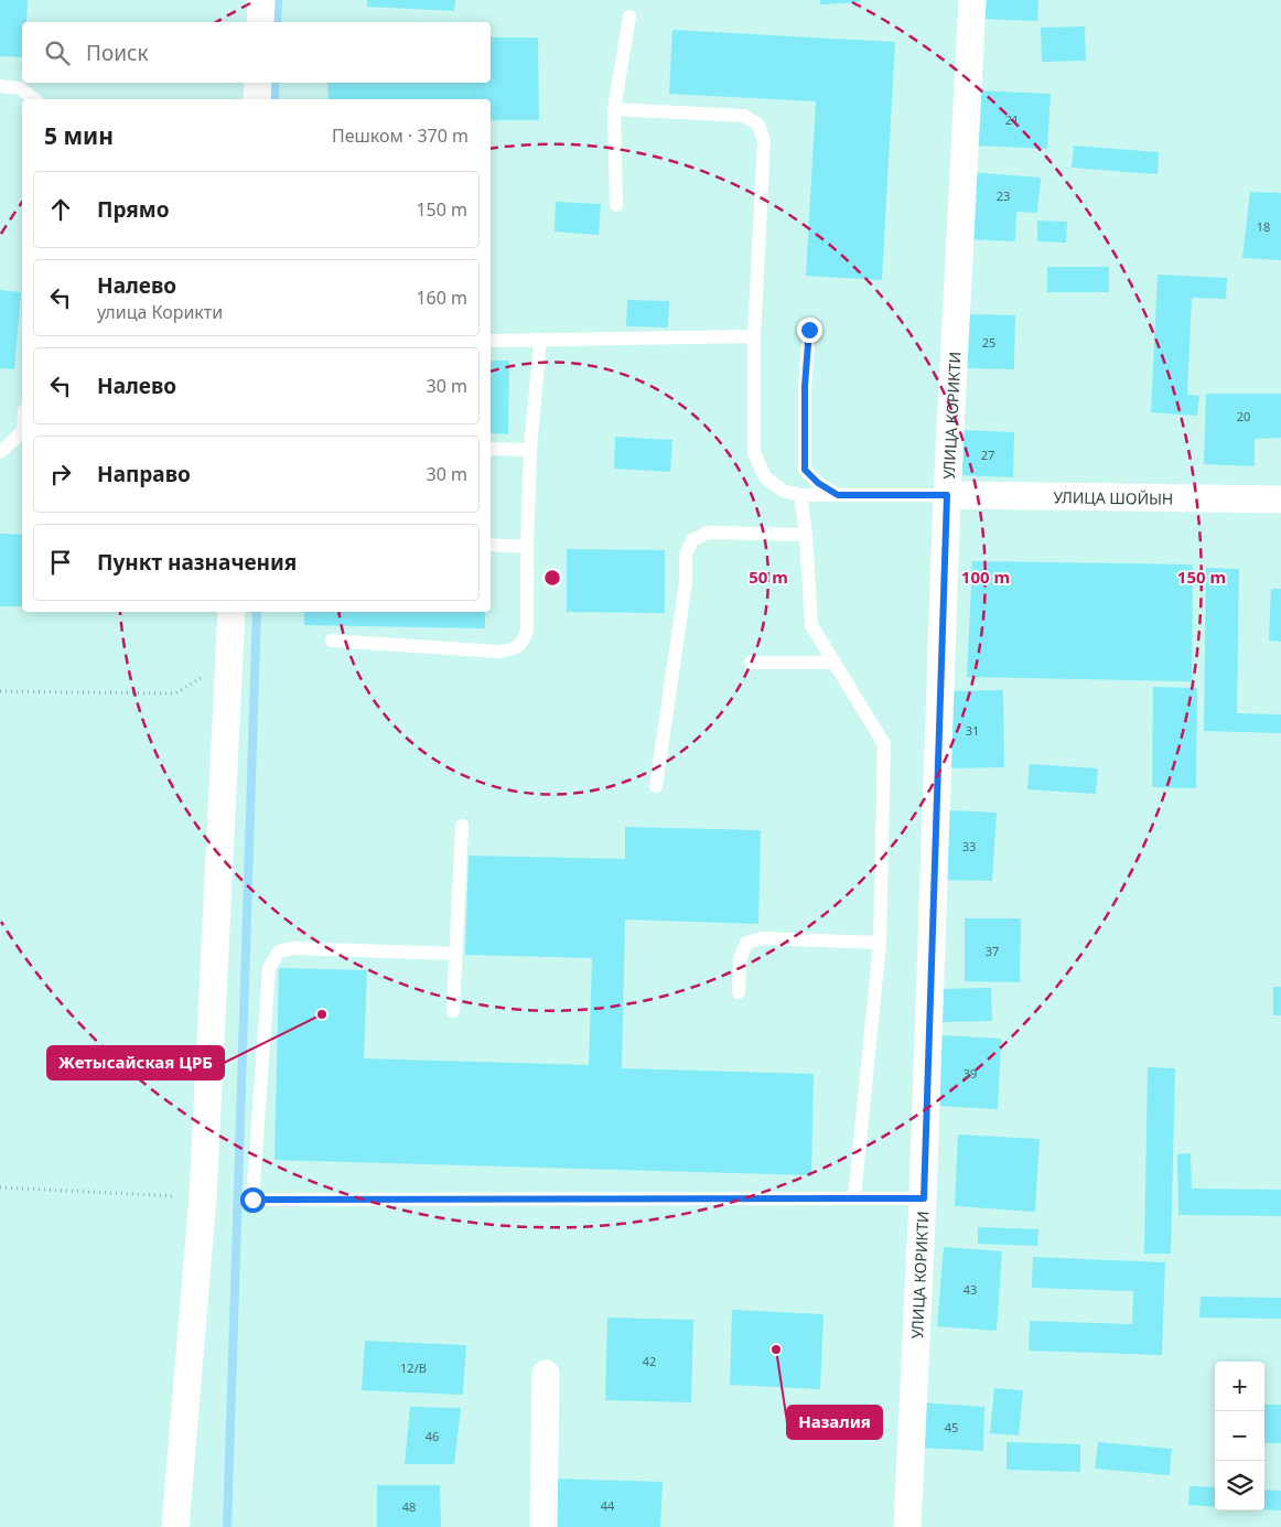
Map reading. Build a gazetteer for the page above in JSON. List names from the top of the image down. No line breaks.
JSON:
{"streets":{"street":["УЛИЦА КОРИКТИ","УЛИЦА ШОЙЫН"]},"crossings":[["УЛИЦА КОРИКТИ","УЛИЦА ШОЙЫН"]],"places":["Жетысайская ЦРБ","Назалия"],"house_numbers":["21","23","18","25","20","27","31","33","37","39","43","42","12/В","45","46","44","48"],"page":{"search":"Поиск","heading":["5 мин","Пешком · 370 m"],"list":[["Прямо","150 m"],["Налево","улица Корикти","160 m"],["Налево","30 m"],["Направо","30 m"],"Пункт назначения"],"map_buttons":["+","−"]},"rings":["50 m","100 m","150 m"]}
